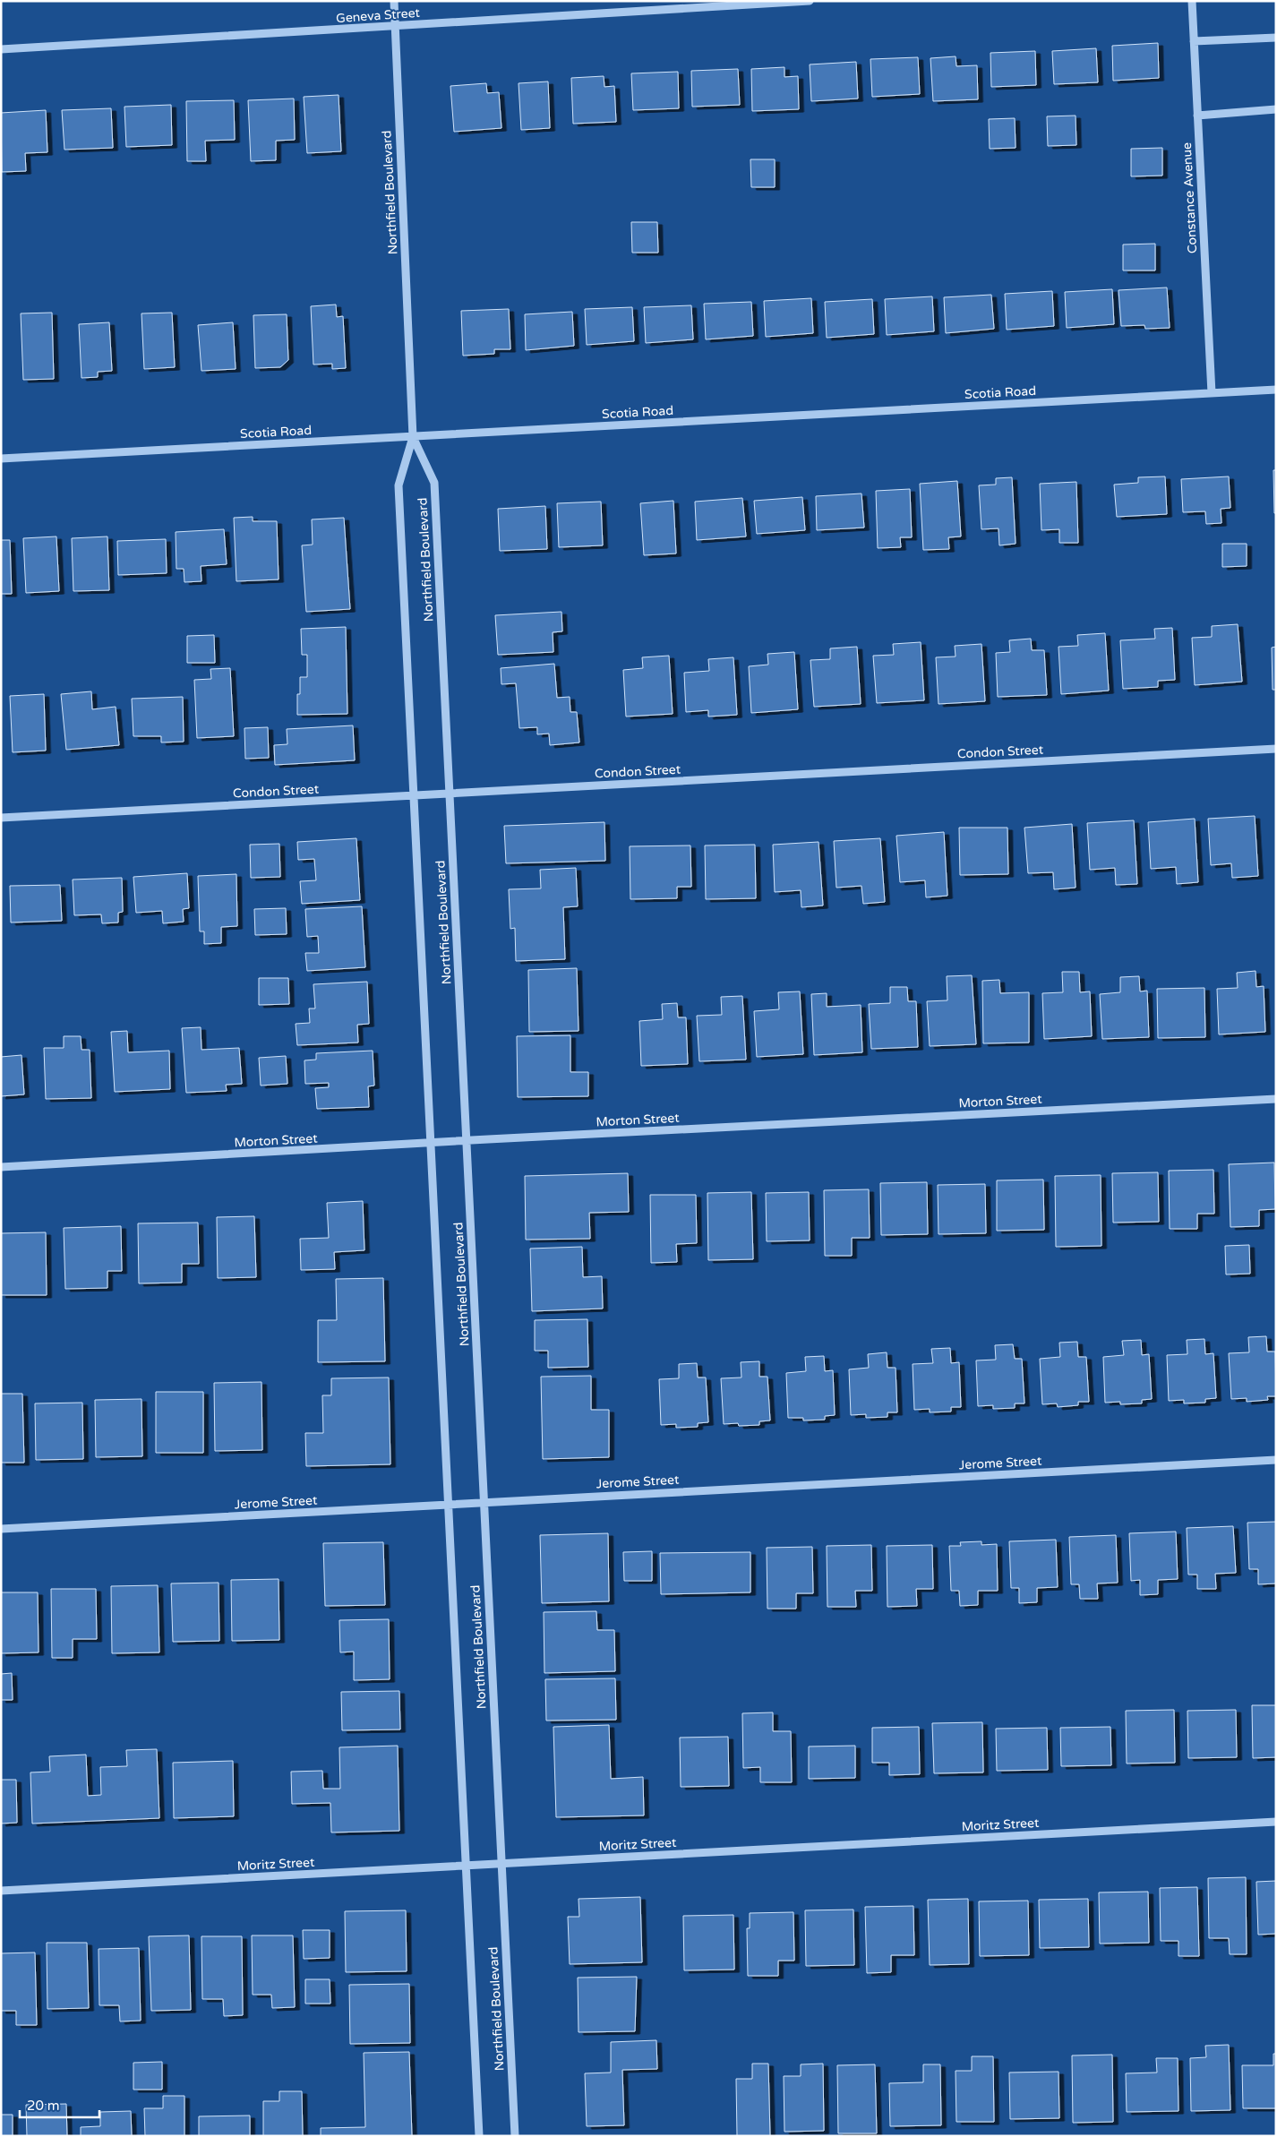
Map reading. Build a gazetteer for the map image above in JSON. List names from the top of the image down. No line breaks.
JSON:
{"streets":{"street":["Geneva Street","Northfield Boulevard","Constance Avenue","Scotia Road","Condon Street","Morton Street","Jerome Street","Moritz Street"]},"crossings":[["Geneva Street","Northfield Boulevard"],["Northfield Boulevard","Scotia Road"],["Northfield Boulevard","Condon Street"],["Northfield Boulevard","Morton Street"],["Northfield Boulevard","Jerome Street"],["Northfield Boulevard","Moritz Street"],["Constance Avenue","Scotia Road"]],"scale_bar":"20 m"}
